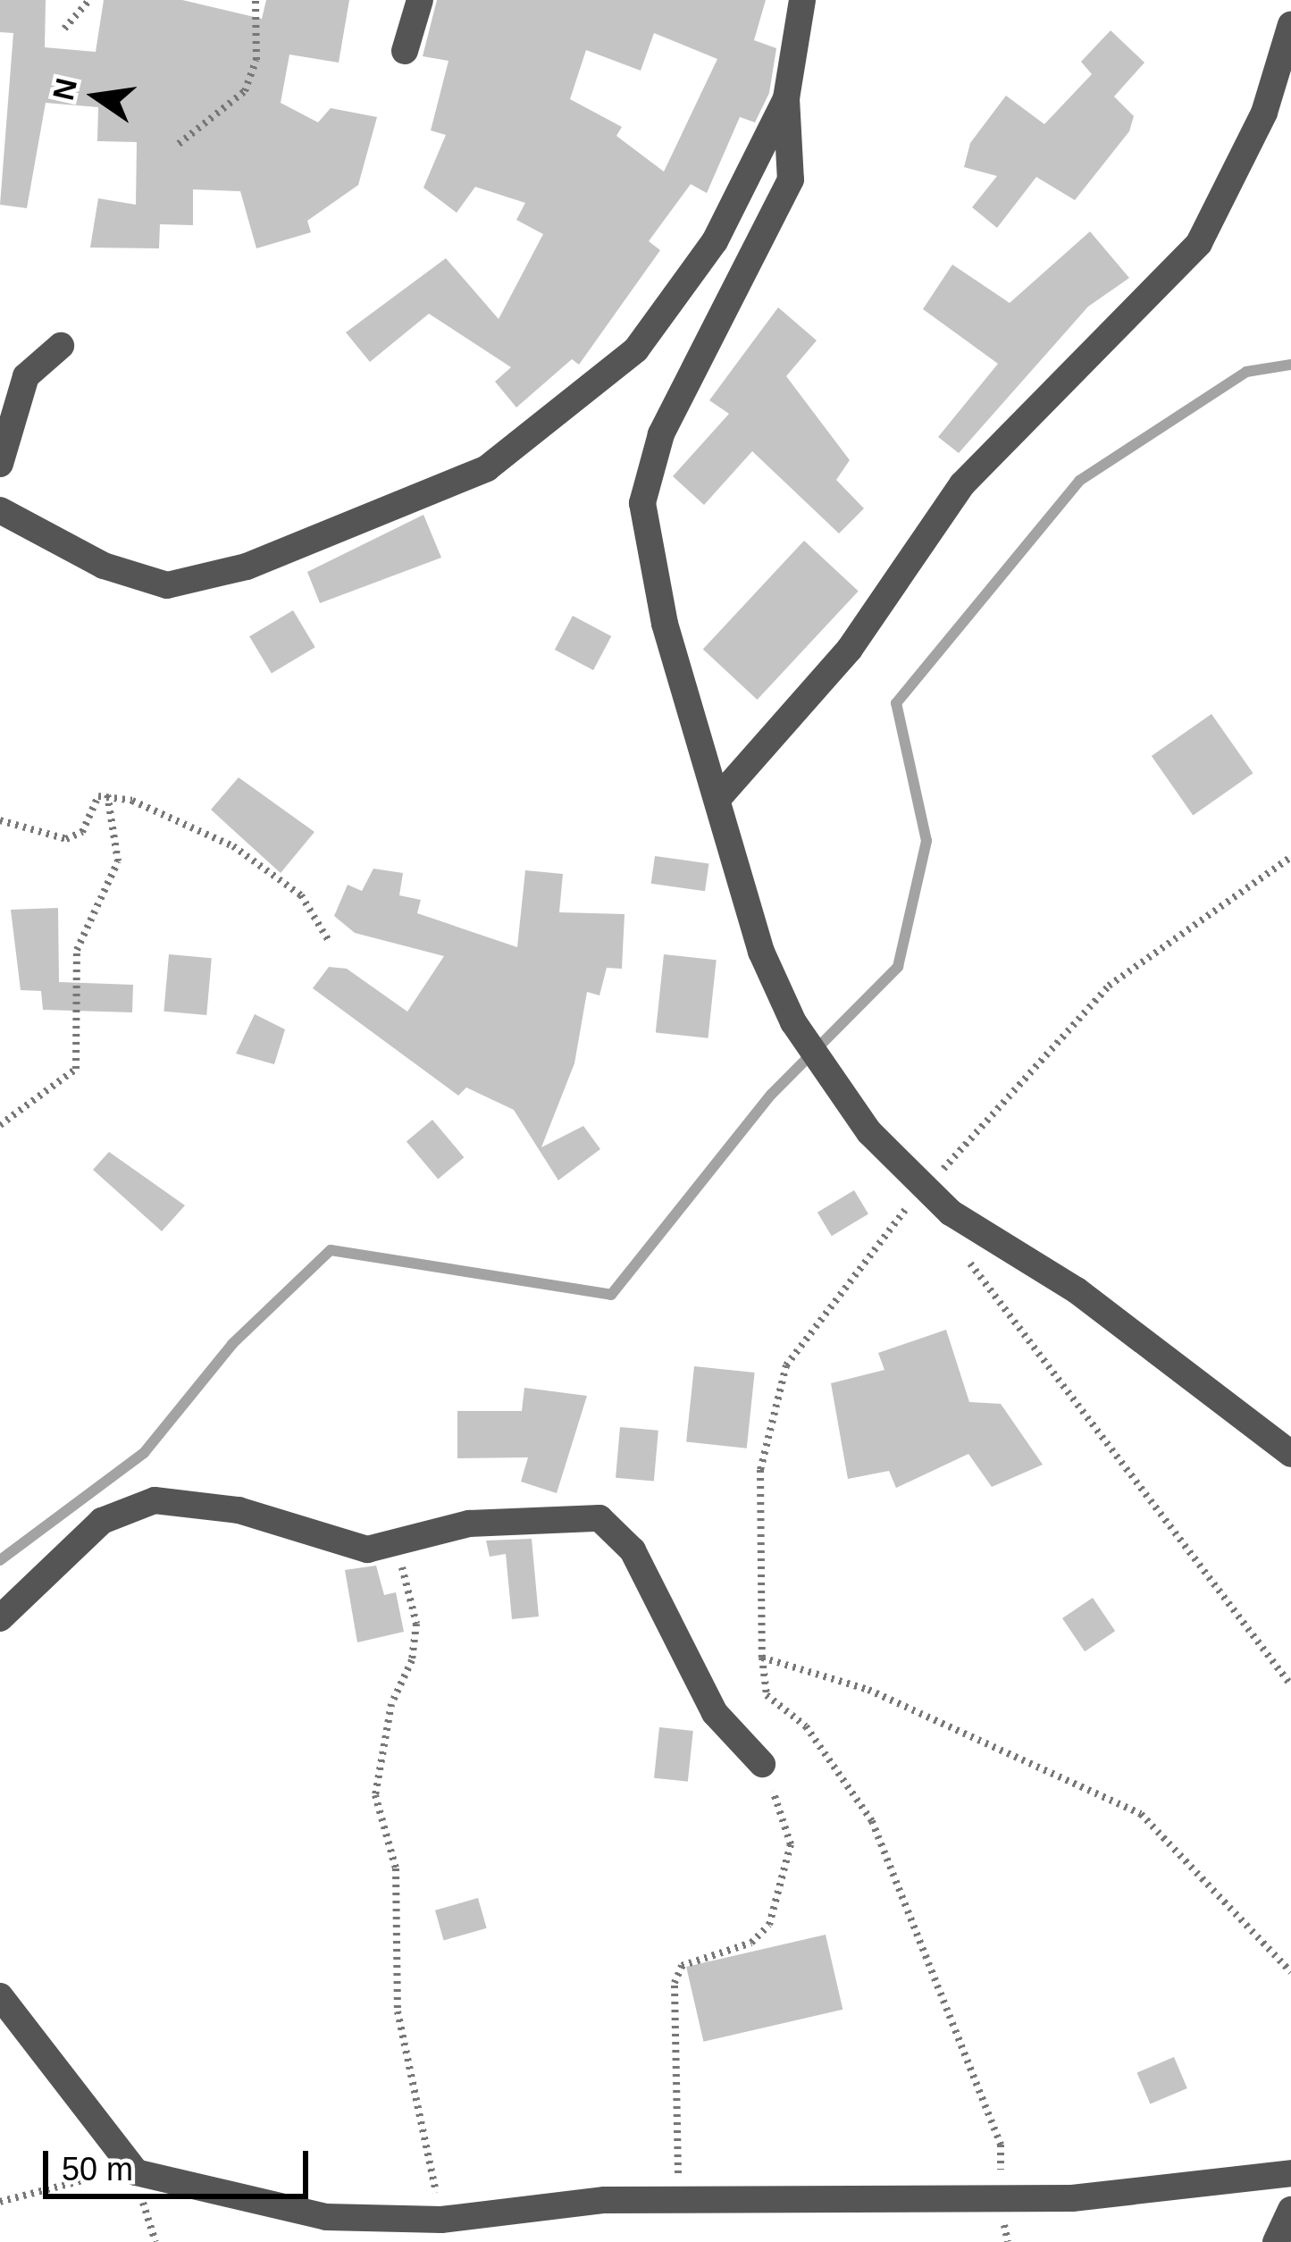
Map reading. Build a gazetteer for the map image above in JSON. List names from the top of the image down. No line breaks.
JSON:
{"scale_bar":"50 m","north":"left"}
